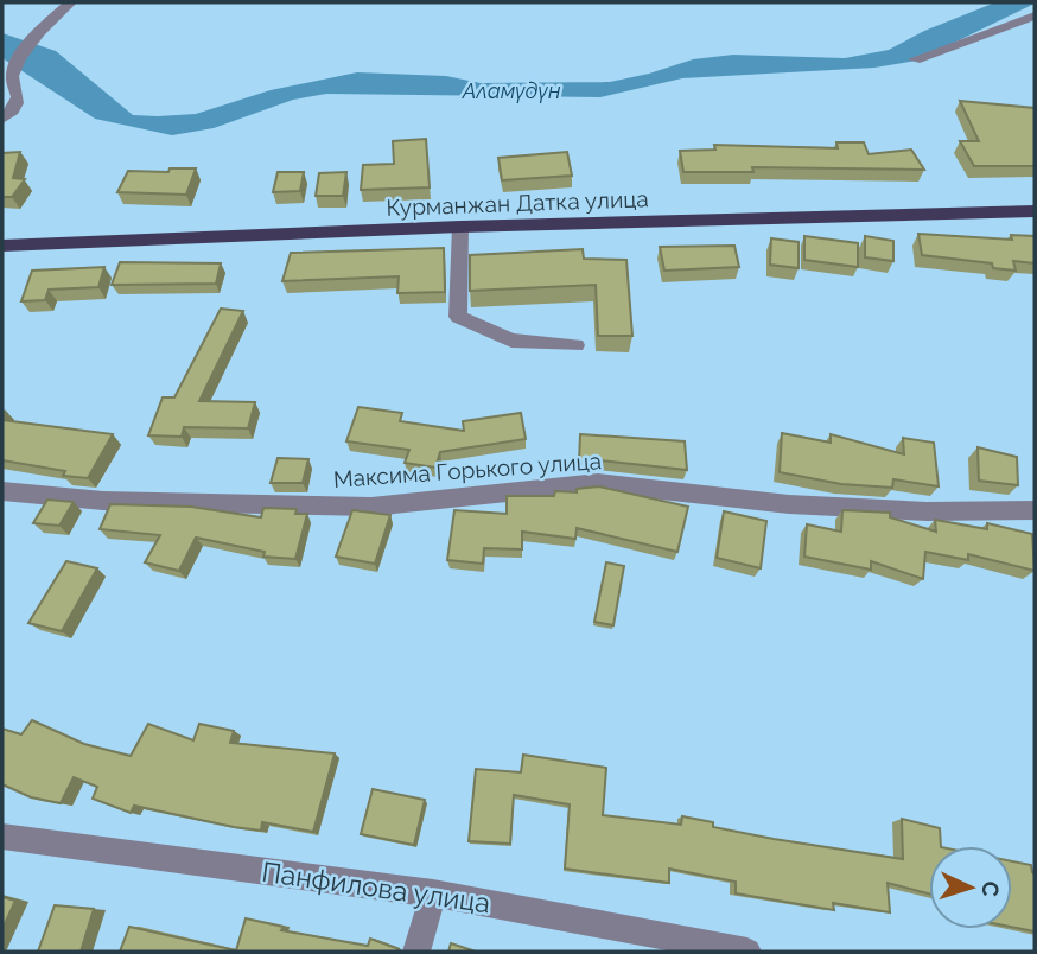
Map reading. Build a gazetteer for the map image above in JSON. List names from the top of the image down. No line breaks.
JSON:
{"streets":{"main road":["Курманжан Датка улица"],"street":["Максима Горького улица","Панфилова улица"]},"water":["Аламүдүн"],"north":"right"}
